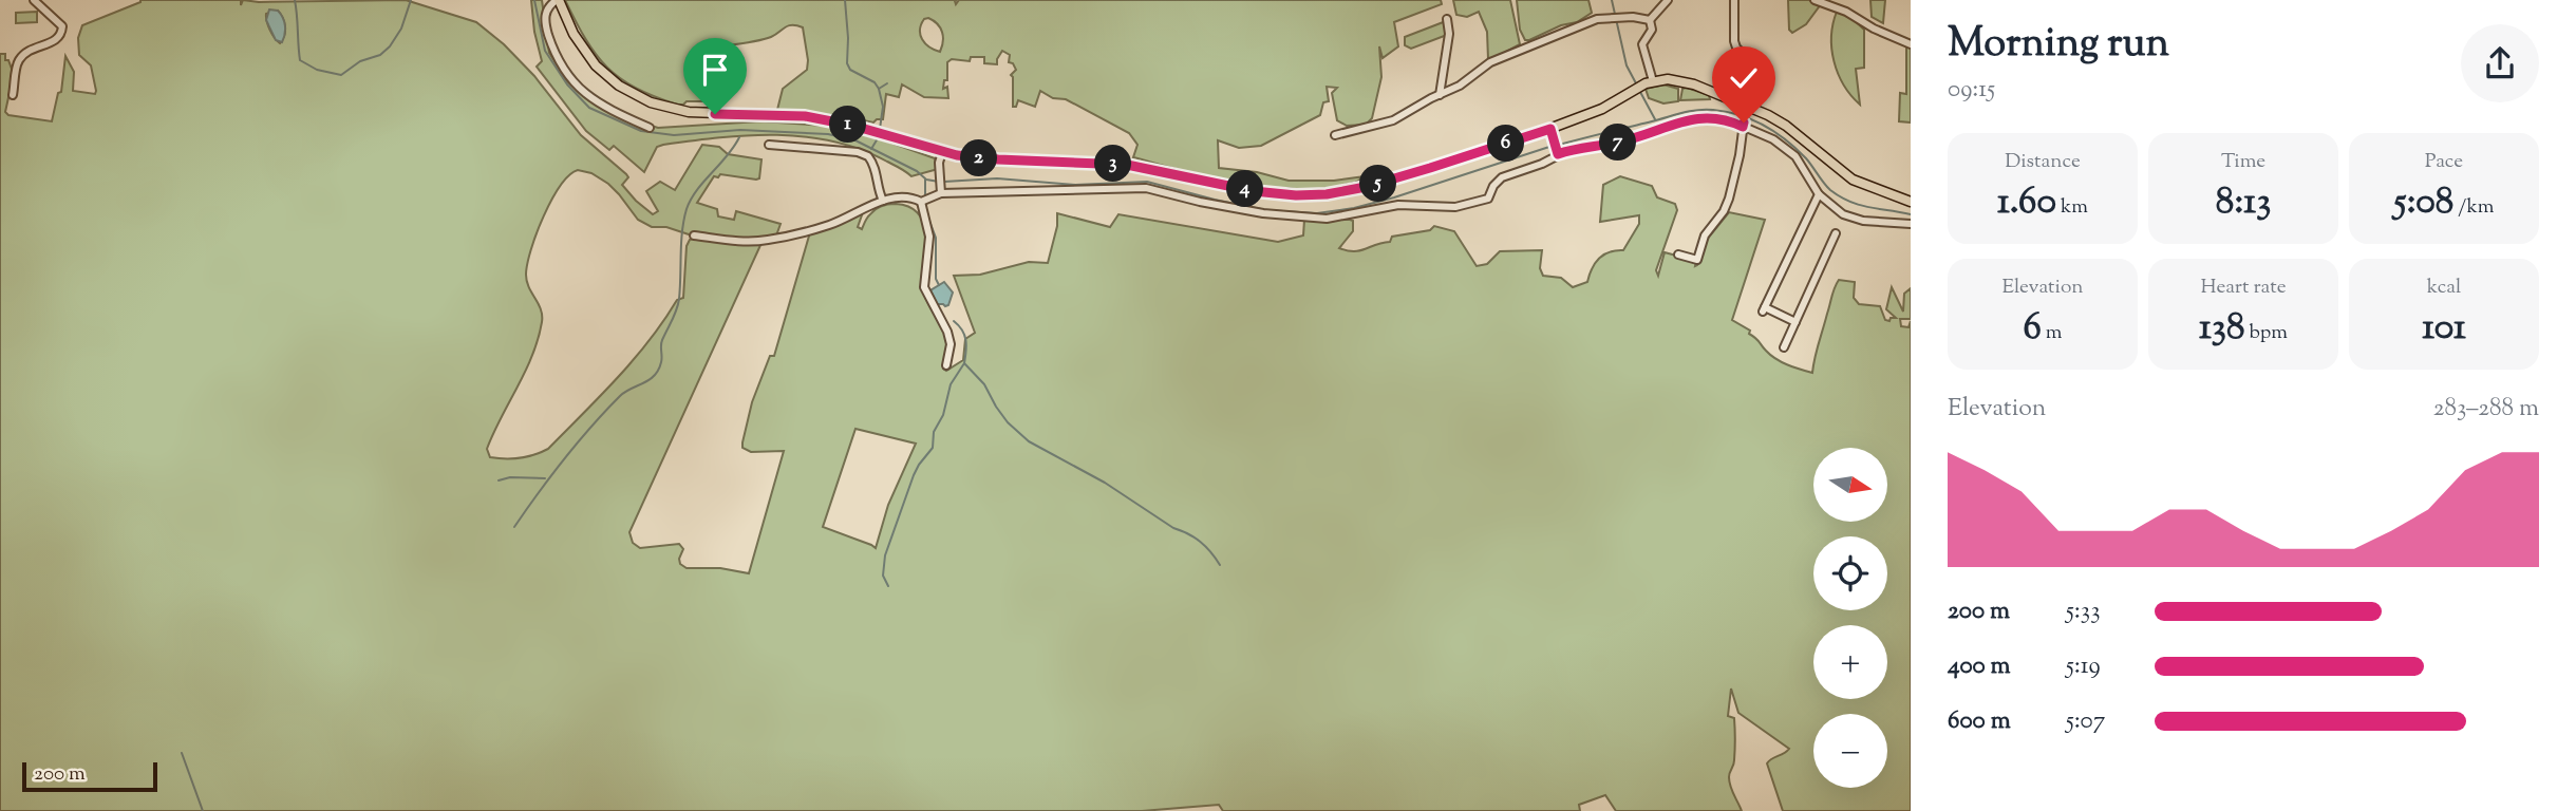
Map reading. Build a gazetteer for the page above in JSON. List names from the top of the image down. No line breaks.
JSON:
{"scale_bar":"200 m","north":"right","page":{"heading":["Morning run","09:15"],"pins":["1","7","6","2","3","5","4"],"stats":[["Distance","1.60 km"],["Time","8:13"],["Pace","5:08 /km"],["Elevation","6 m"],["Heart rate","138 bpm"],["kcal","101"]],"chart":["Elevation","283–288 m"],"map_buttons":["+","−"],"list":[{"name":"200 m","note":"5:33"},{"name":"400 m","note":"5:19"},{"name":"600 m","note":"5:07"}],"scale":"200 m"}}
